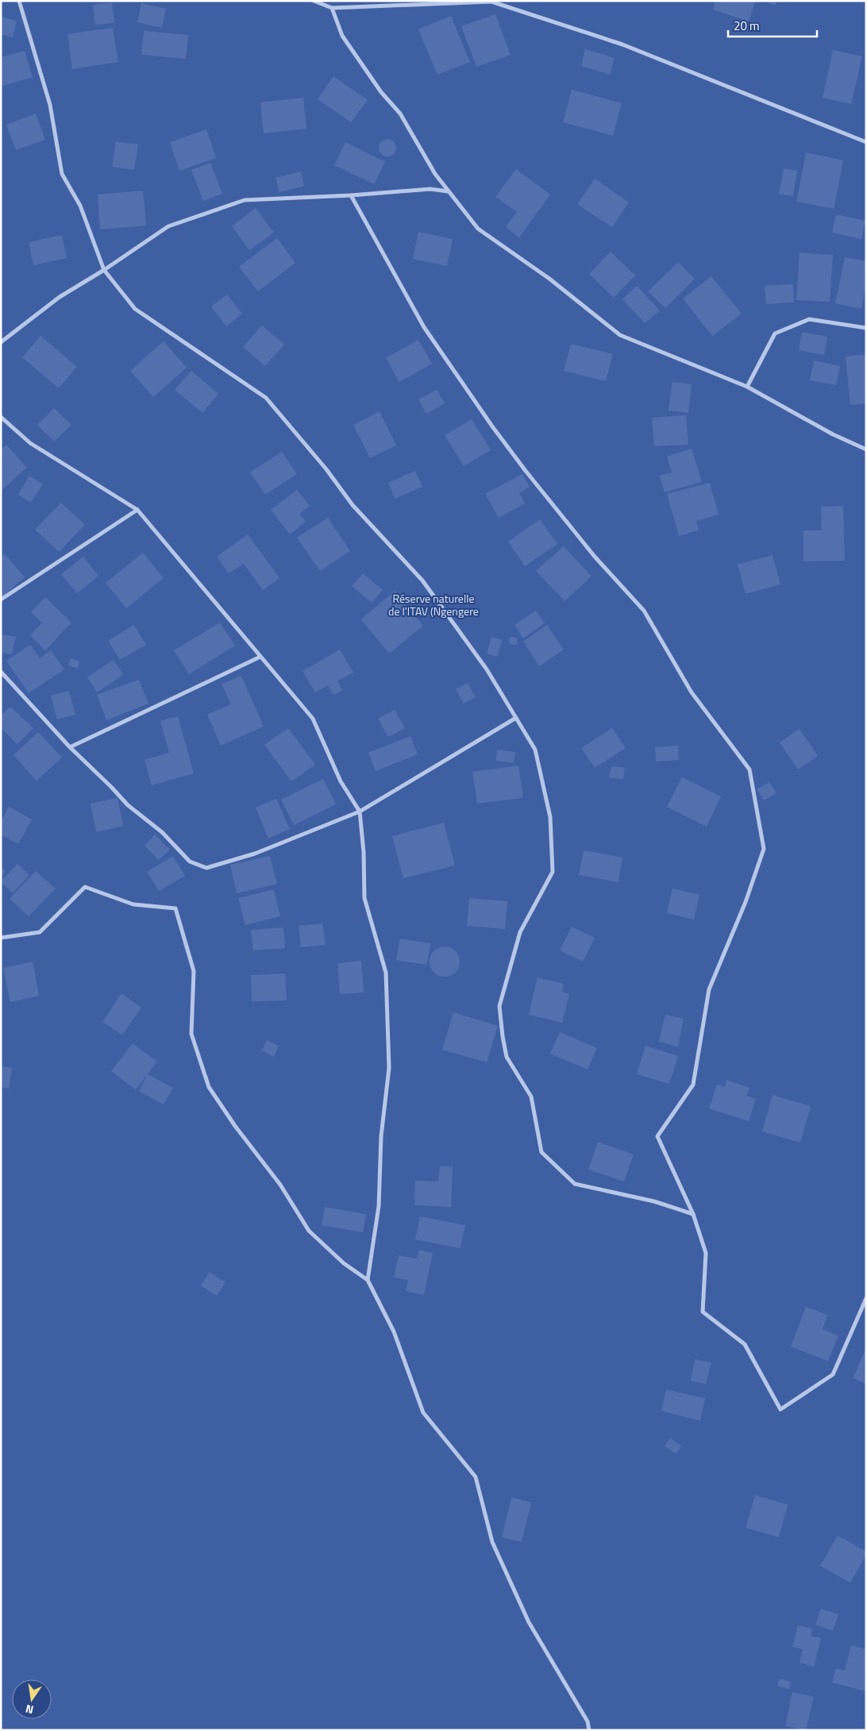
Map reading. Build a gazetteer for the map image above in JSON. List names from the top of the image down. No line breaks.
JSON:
{"parks":["Réserve naturelle de l'ITAV (Ngengere"],"scale_bar":"20 m","north":"bottom"}
